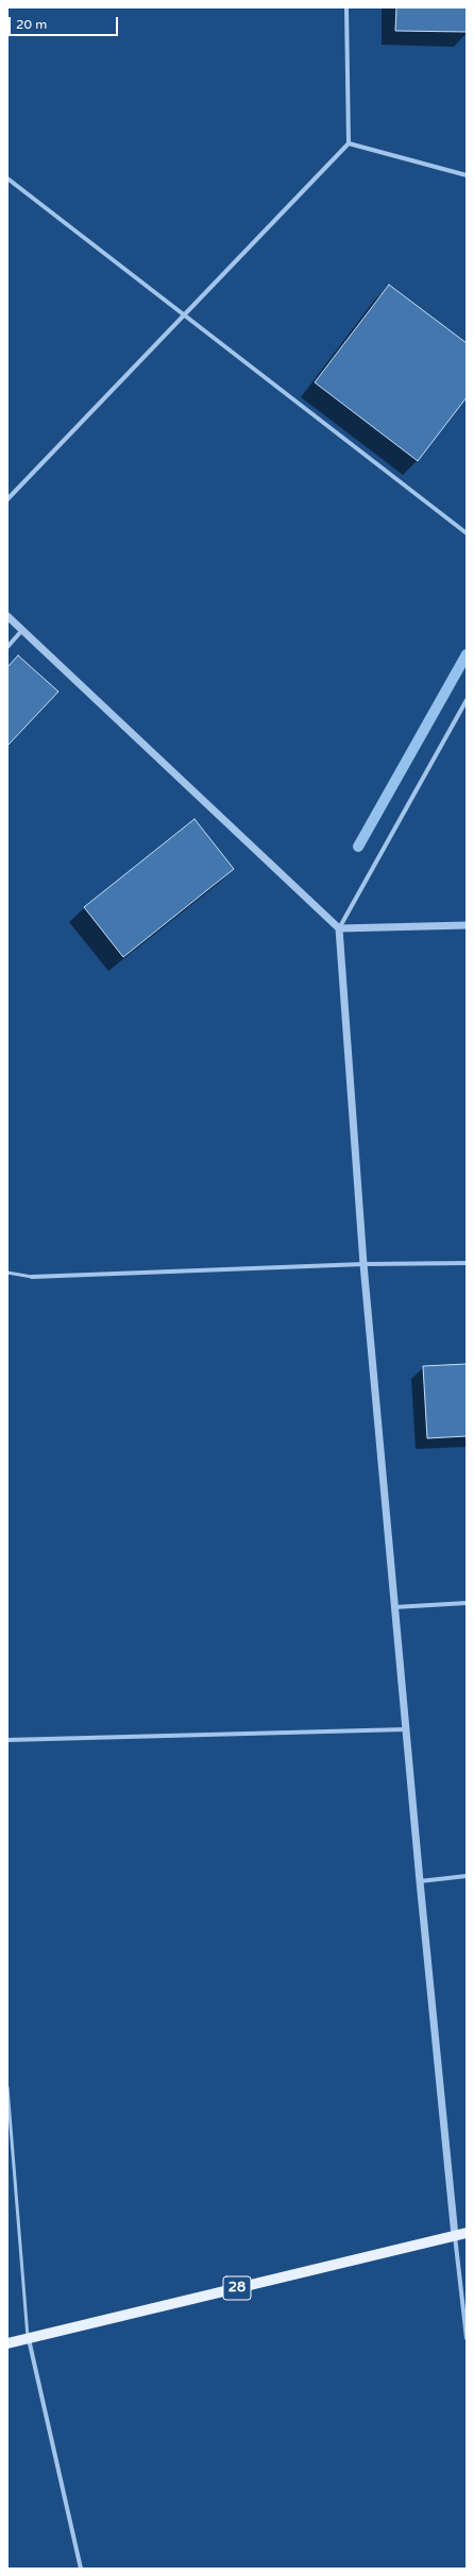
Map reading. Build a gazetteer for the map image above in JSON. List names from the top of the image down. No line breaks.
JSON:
{"streets":{"main road":["28"]},"scale_bar":"20 m"}
